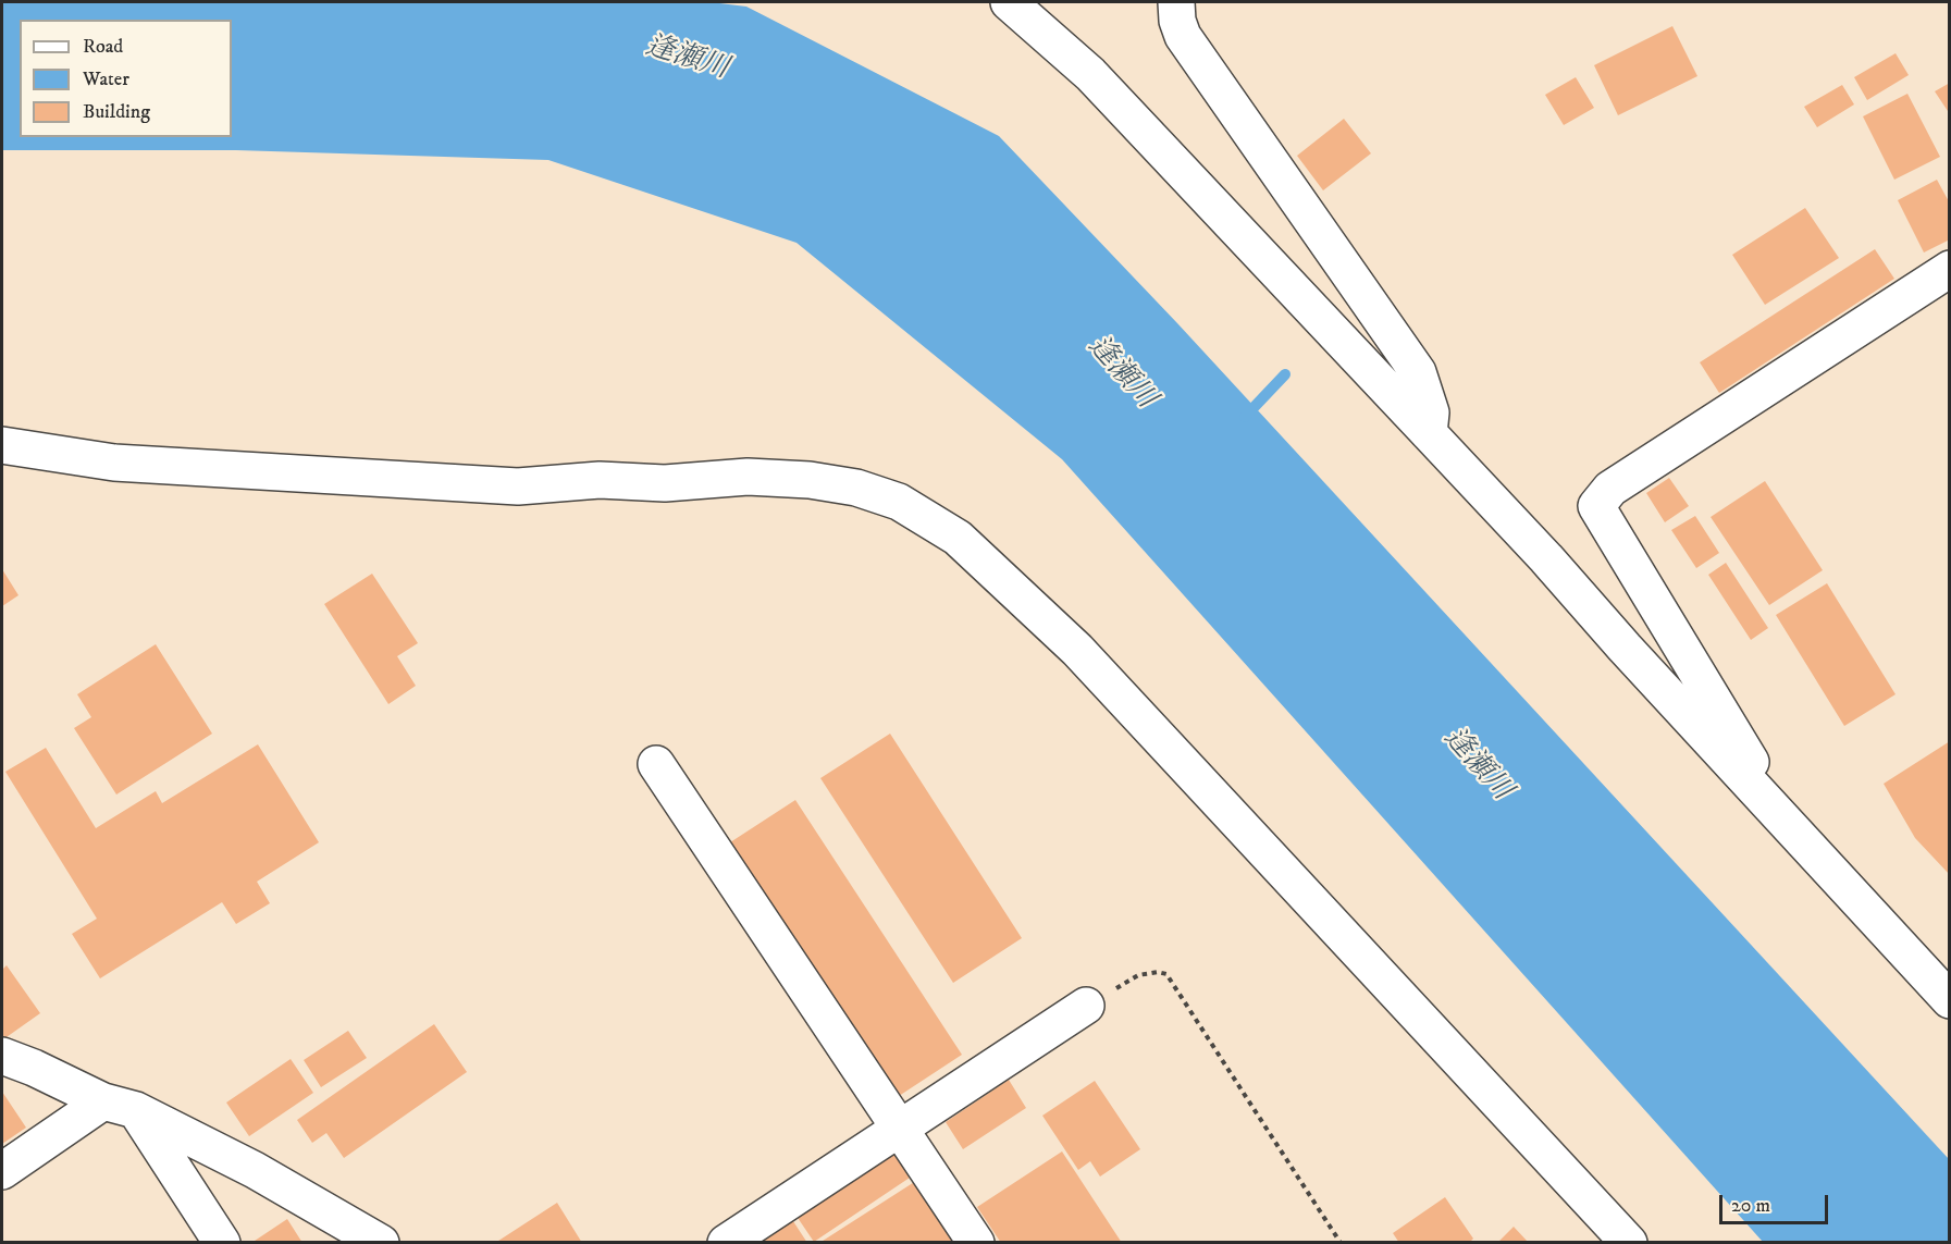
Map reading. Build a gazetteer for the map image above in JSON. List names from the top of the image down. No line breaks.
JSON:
{"water":["逢瀬川"],"legend":["Road","Water","Building"],"scale_bar":"20 m"}
